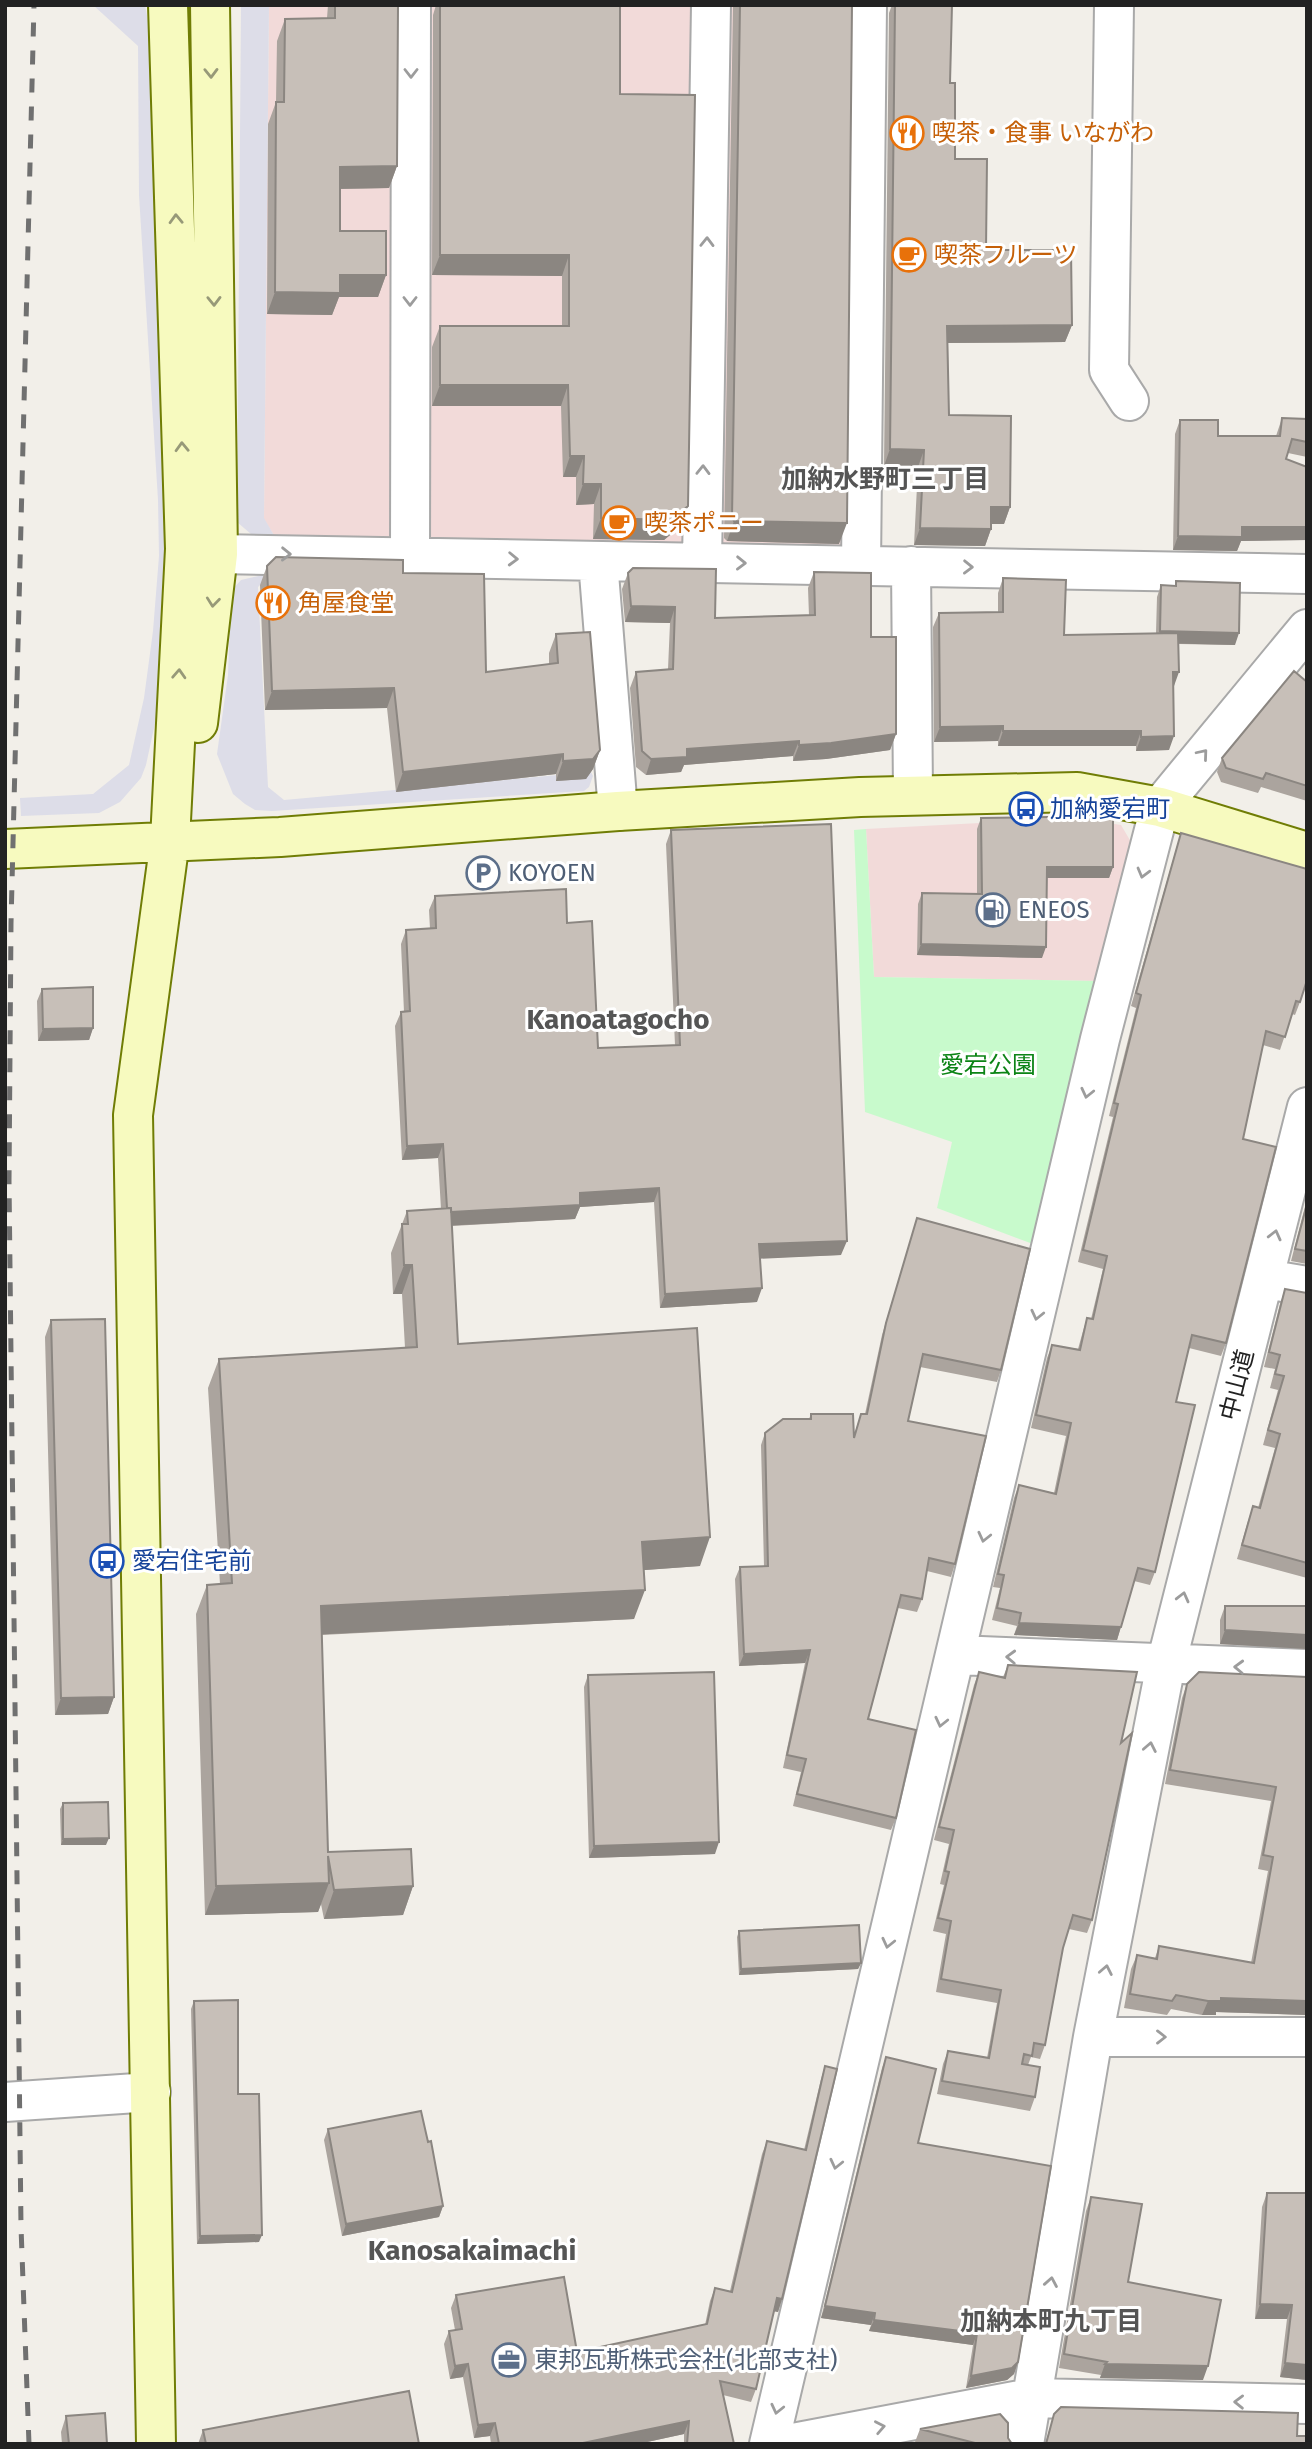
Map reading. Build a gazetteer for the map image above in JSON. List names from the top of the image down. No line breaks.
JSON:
{"streets":{"street":["中山道"]},"districts":["加納水野町三丁目","Kanoatagocho","Kanosakaimachi","加納本町九丁目"],"parks":["愛宕公園"],"places":{"restaurant":["喫茶・食事 いながわ","角屋食堂"],"cafe":["喫茶フルーツ","喫茶ポニー"],"bus stop":["加納愛宕町","愛宕住宅前"],"parking":["KOYOEN"],"fuel station":["ENEOS"],"office":["東邦瓦斯株式会社(北部支社)"]}}
